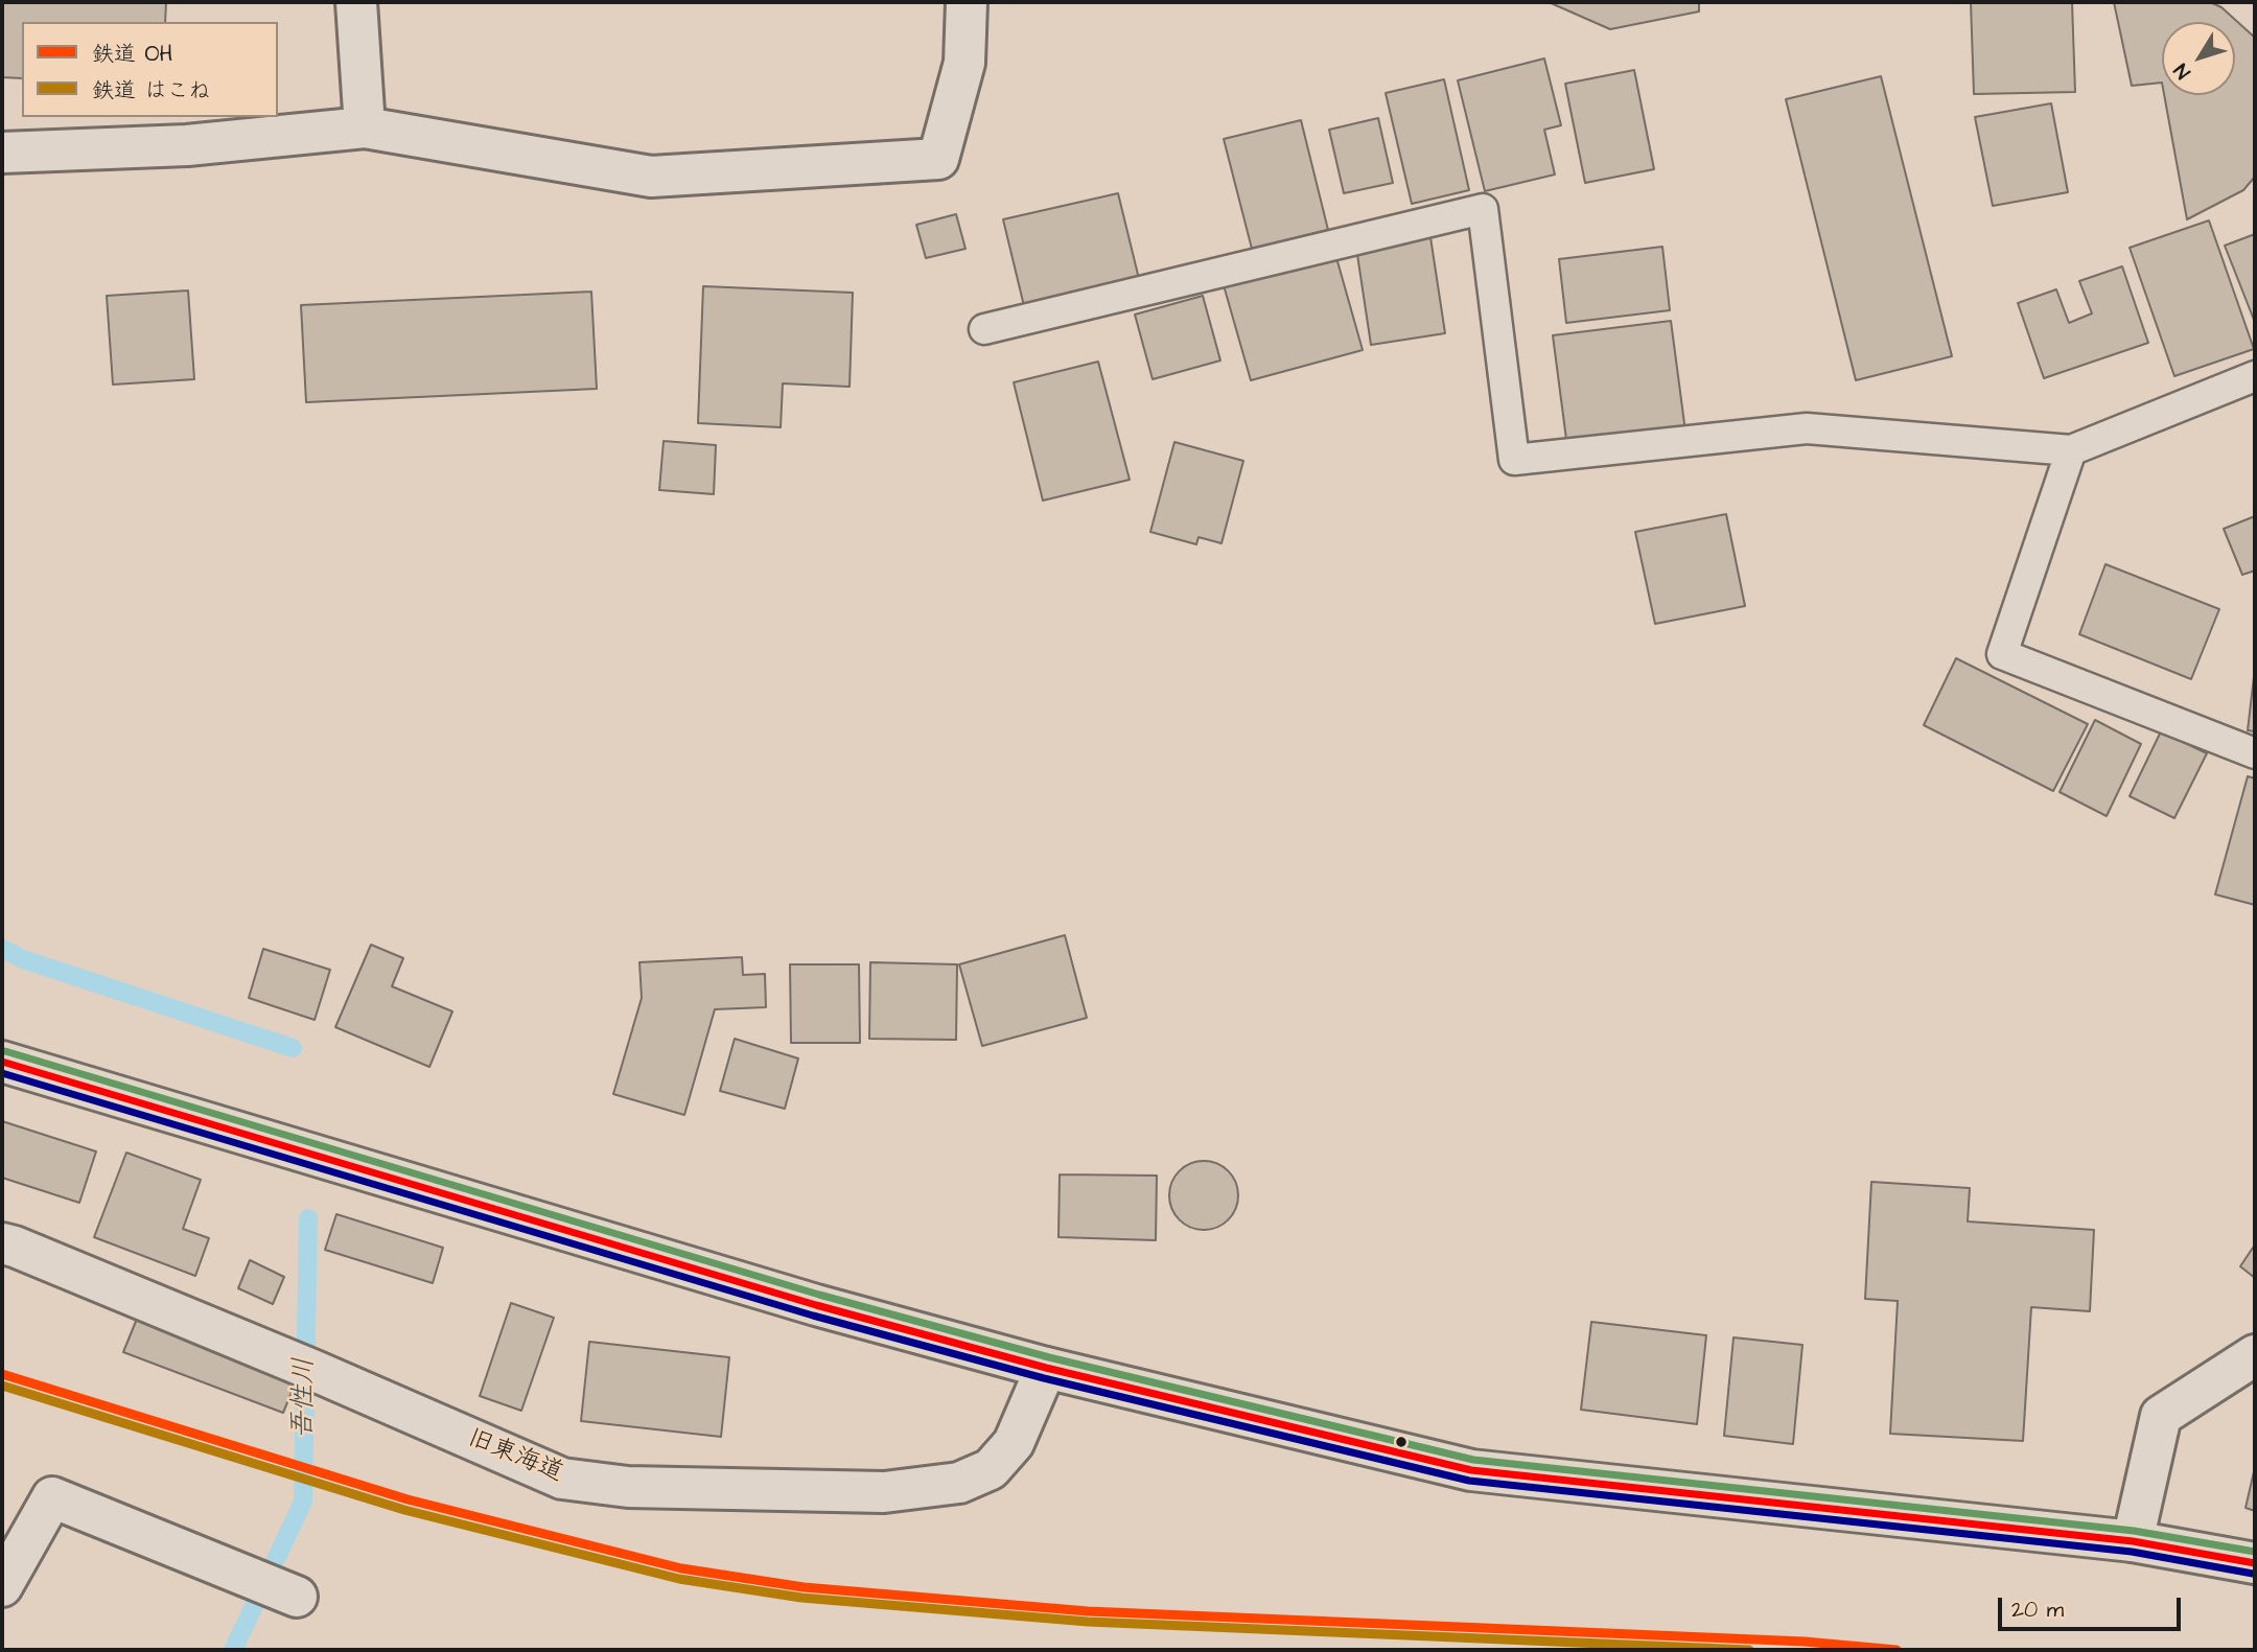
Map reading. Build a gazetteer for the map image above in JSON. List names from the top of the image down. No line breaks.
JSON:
{"streets":{"street":["旧東海道"]},"water":["吾性川"],"lines":["rail line OH","rail line はこね"],"legend":["鉄道 OH","鉄道 はこね"],"scale_bar":"20 m","north":"bottom left"}
